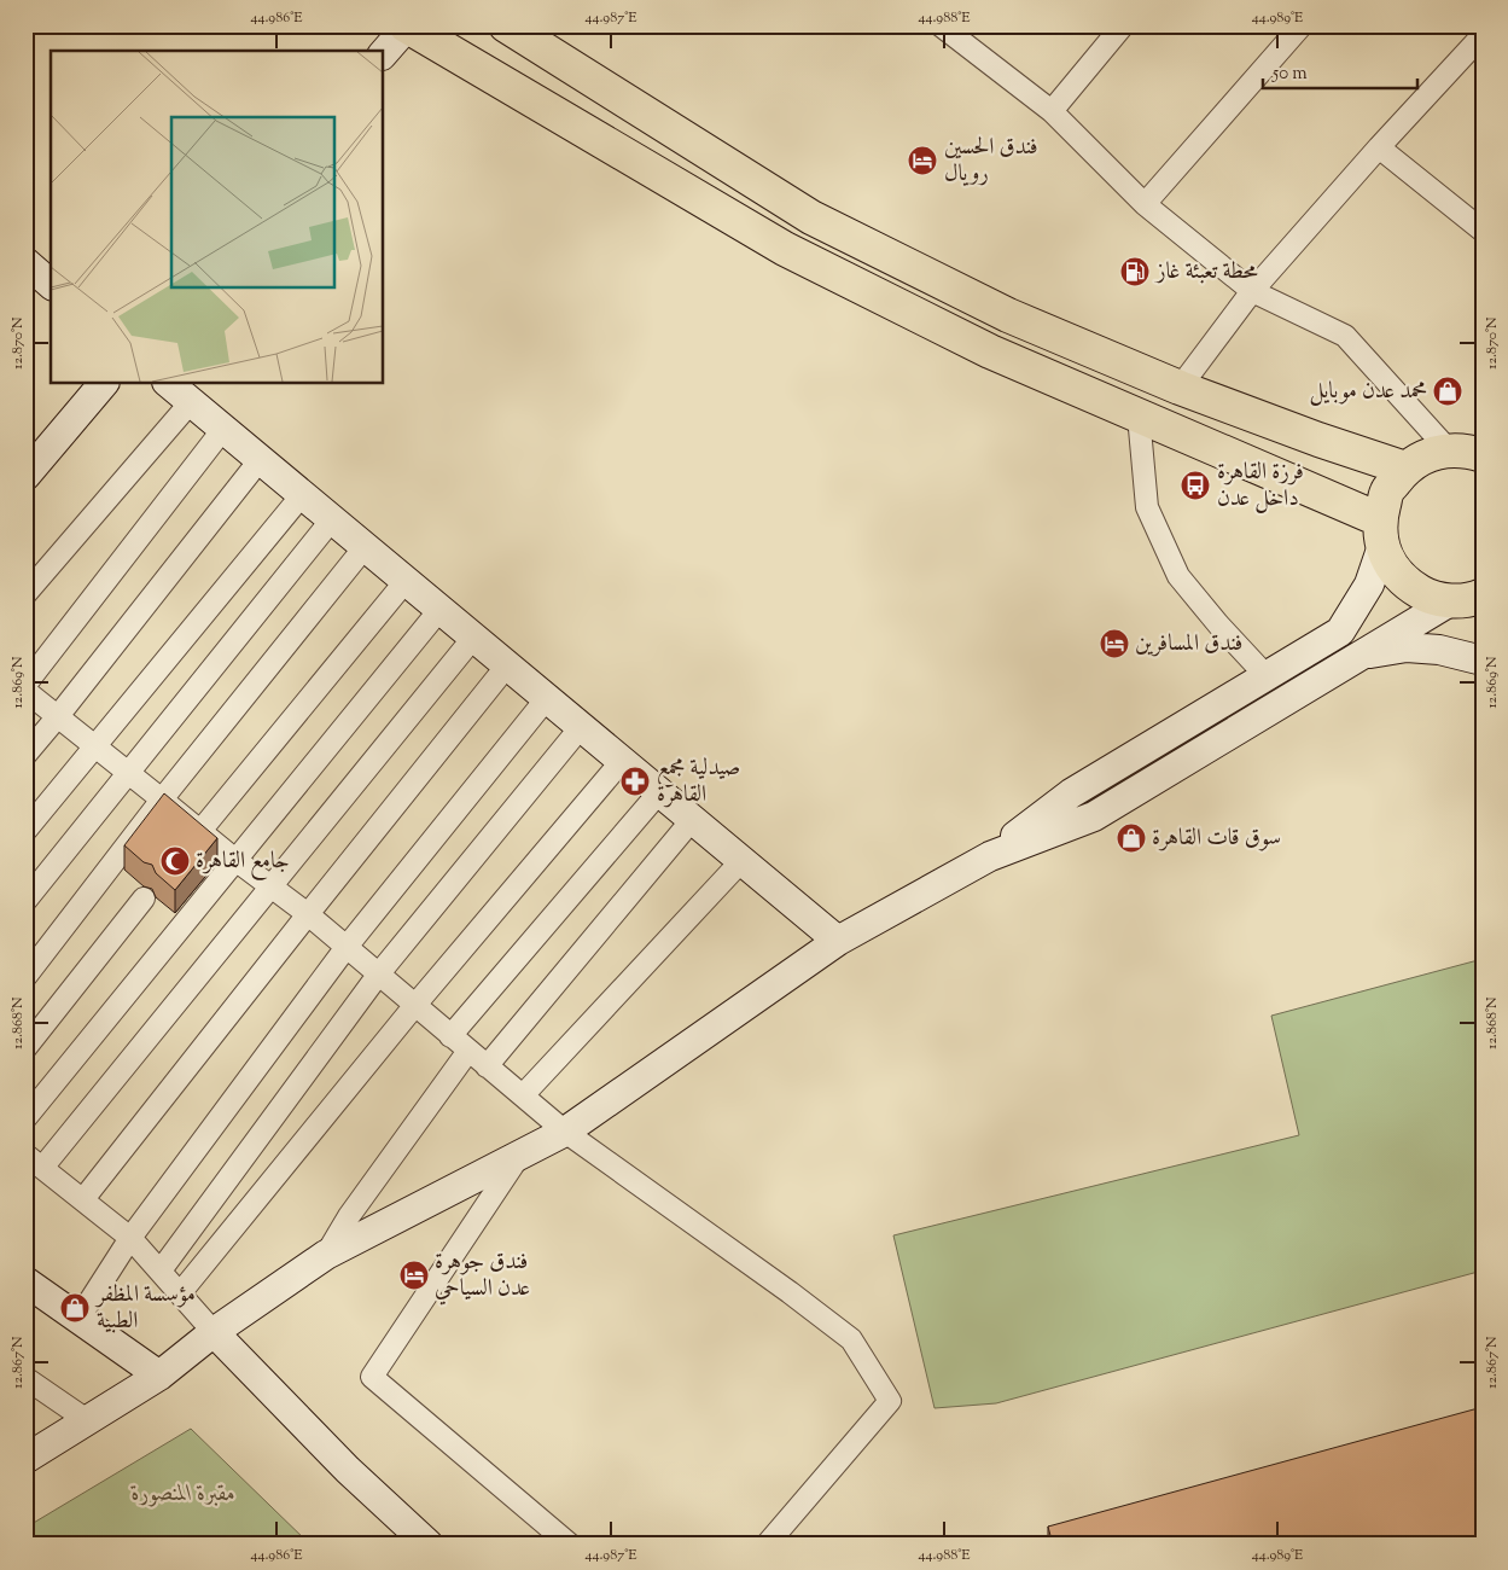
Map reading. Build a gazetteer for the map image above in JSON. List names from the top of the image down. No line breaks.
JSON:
{"parks":["مقبرة المنصورة"],"places":{"hotel":["فندق الحسين رويال","فندق المسافرين","فندق جوهرة عدن السياحي"],"fuel station":["محطة تعبئة غاز"],"shop":["محمد عدن موبايل","سوق قات القاهرة","مؤسسة المظفر الطبية"],"bus stop":["فرزة القاهرة داخل عدن"],"pharmacy":["صيدلية مجمع القاهرة"],"mosque":["جامع القاهرة"]},"scale_bar":"50 m","coordinates":["44.986°E","44.987°E","44.988°E","44.989°E","12.870°N","12.869°N","12.868°N","12.867°N"]}
